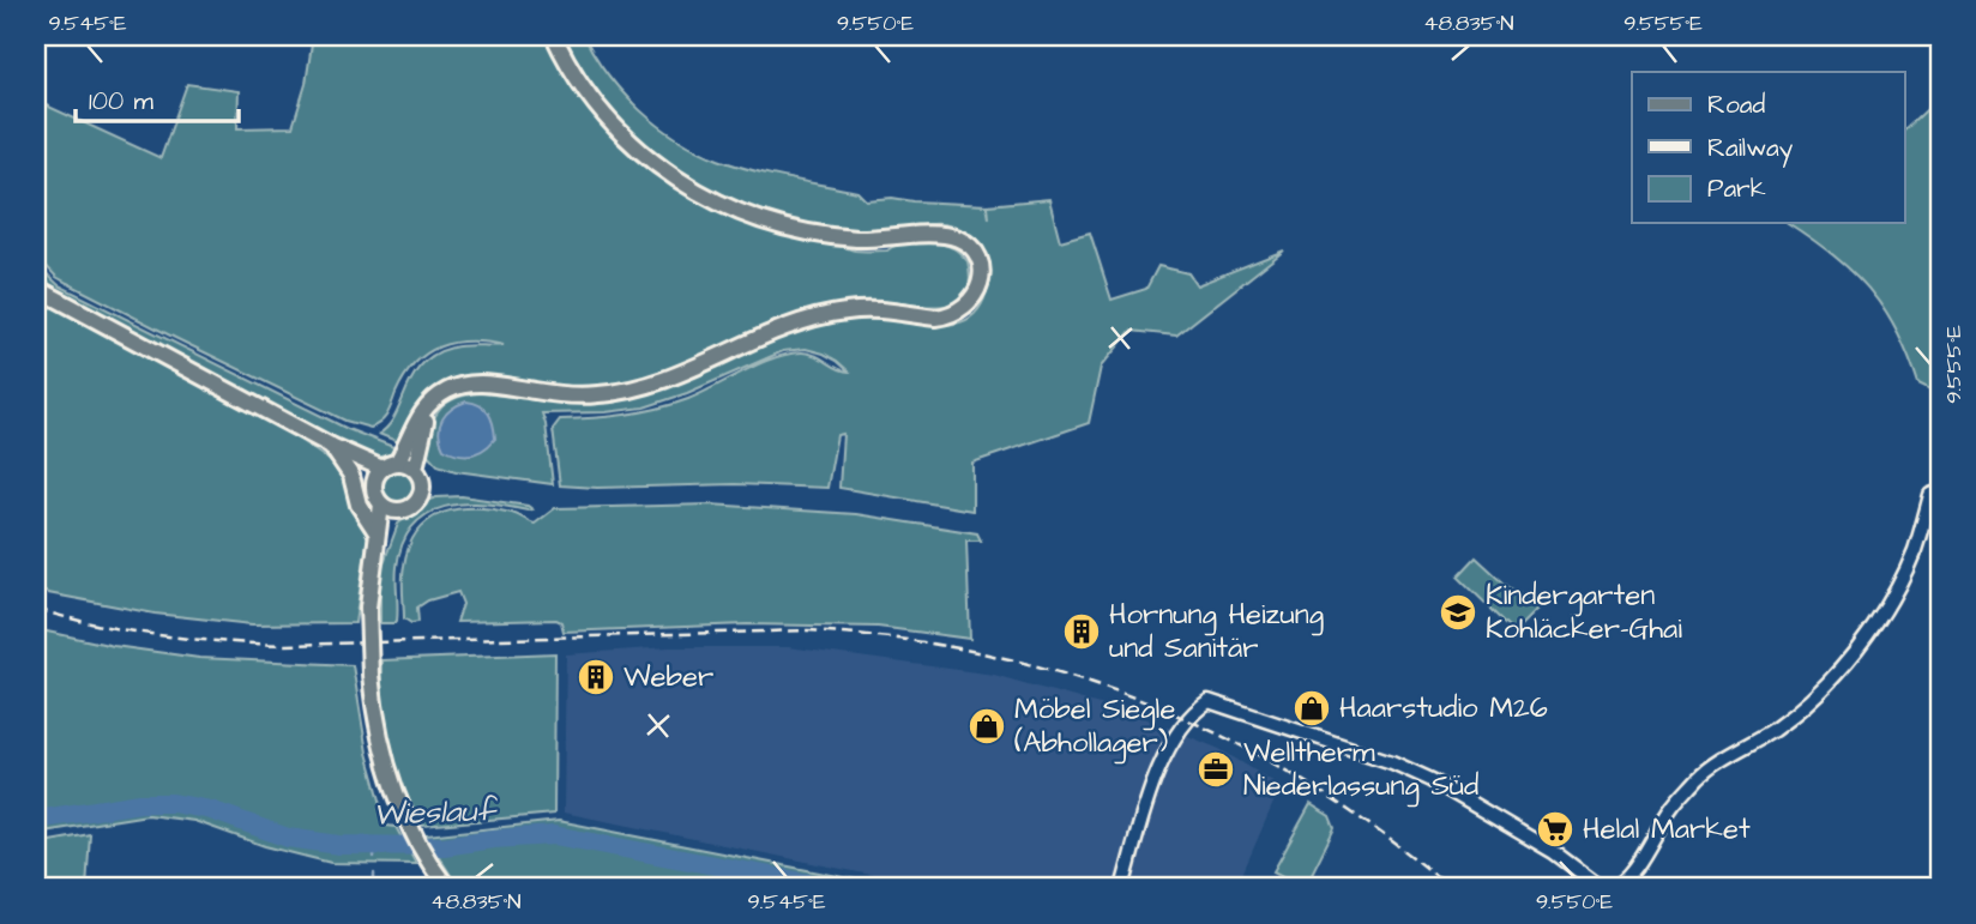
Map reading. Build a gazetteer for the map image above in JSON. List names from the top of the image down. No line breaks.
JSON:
{"water":["Wieslauf"],"places":{"school or university":["Kindergarten Kohläcker-Ghai"],"building":["Hornung Heizung und Sanitär","Weber"],"shop":["Haarstudio M26","Möbel Siegle (Abhollager)"],"office":["Welltherm Niederlassung Süd"],"supermarket":["Helal Market"]},"legend":["Road","Railway","Park"],"scale_bar":"100 m","coordinates":["9.545°E","9.550°E","48.835°N","9.555°E"]}
